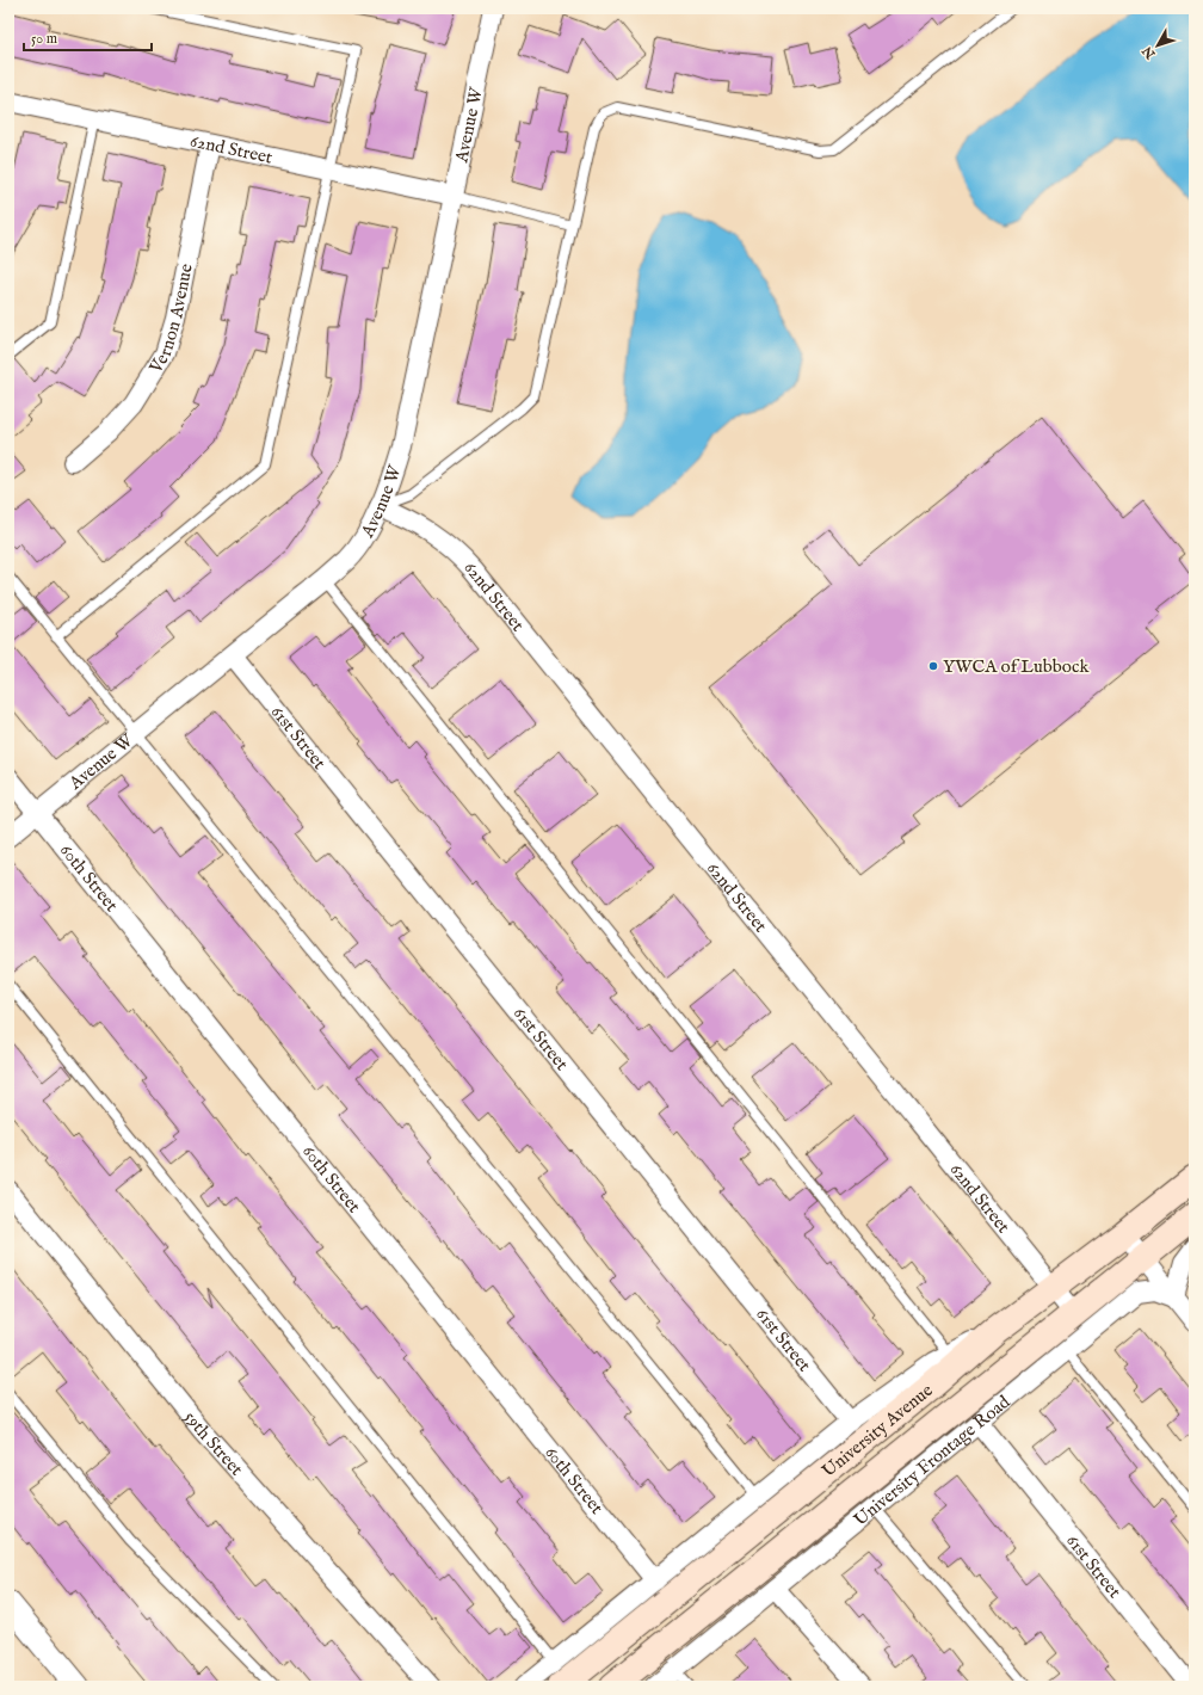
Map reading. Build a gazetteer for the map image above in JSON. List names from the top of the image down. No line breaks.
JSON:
{"streets":{"main road":["University Avenue"],"street":["Avenue W","62nd Street","Vernon Avenue","61st Street","60th Street","59th Street","University Frontage Road"]},"crossings":[["Avenue W","62nd Street"],["Avenue W","61st Street"],["Avenue W","60th Street"],["62nd Street","Vernon Avenue"],["62nd Street","University Avenue"],["61st Street","University Frontage Road"]],"places":["YWCA of Lubbock"],"scale_bar":"50 m","north":"bottom left"}
